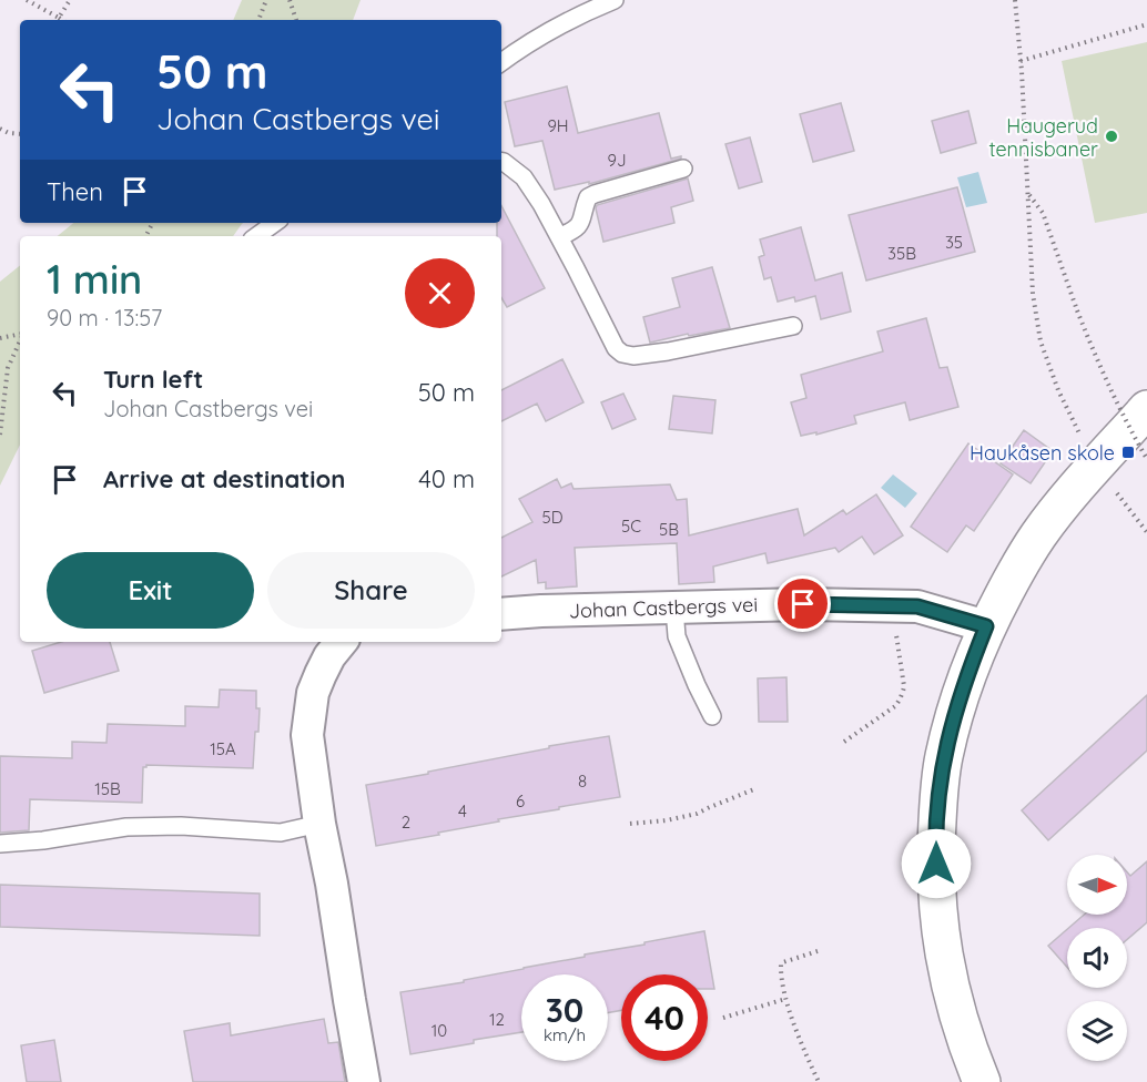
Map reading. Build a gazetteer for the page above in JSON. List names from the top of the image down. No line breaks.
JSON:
{"streets":{"street":["Johan Castbergs vei"]},"places":{"other":["Haugerud tennisbaner"],"transit":["Haukåsen skole"]},"house_numbers":["9H","9J","35","35B","5D","5C","5B","15A","8","15B","6","4","2","12","10"],"north":"right","page":{"turn":["50 m","Johan Castbergs vei"],"then":"Then","heading":["1 min","90 m · 13:57"],"list":[{"name":"Turn left","note":"Johan Castbergs vei","value":"50 m"},{"name":"Arrive at destination","value":"40 m"}],"buttons":["Exit","Share"],"speed":"30 km/h","limit":"40"}}
